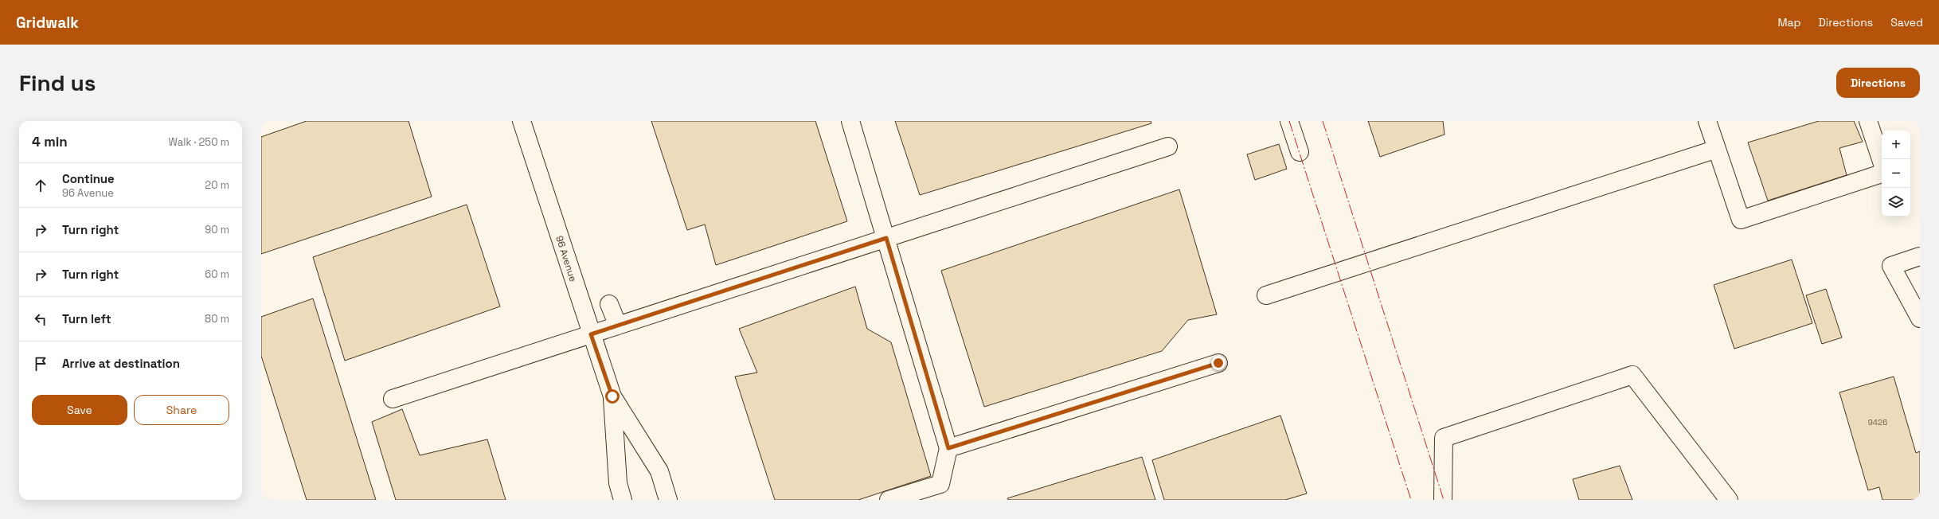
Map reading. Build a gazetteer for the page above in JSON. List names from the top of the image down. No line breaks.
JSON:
{"streets":{"main road":["96 Avenue"]},"house_numbers":["9426"],"page":{"header":"Gridwalk","nav":["Map","Directions","Saved"],"buttons":["Directions",["Save","Share"]],"title":"Find us","heading":["4 min","Walk · 250 m"],"map_buttons":["+","−"],"list":[["Continue","96 Avenue","20 m"],["Turn right","90 m"],["Turn right","60 m"],["Turn left","80 m"],"Arrive at destination"]}}
